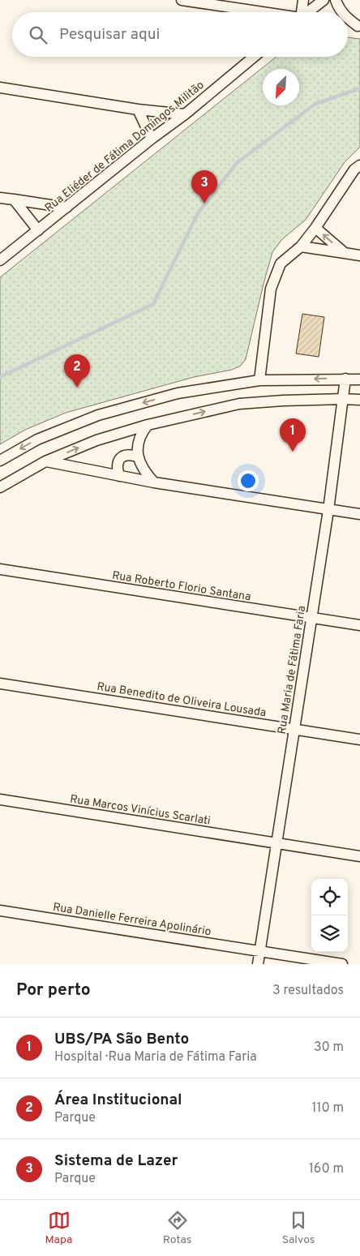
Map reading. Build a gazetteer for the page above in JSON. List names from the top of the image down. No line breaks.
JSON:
{"streets":{"street":["Rua Eliéder de Fátima Domingos Militão","Rua Roberto Florio Santana","Rua Maria de Fátima Faria","Rua Benedito de Oliveira Lousada","Rua Marcos Vinícius Scarlati","Rua Danielle Ferreira Apolinário"]},"crossings":[["Rua Roberto Florio Santana","Rua Maria de Fátima Faria"],["Rua Maria de Fátima Faria","Rua Benedito de Oliveira Lousada"],["Rua Maria de Fátima Faria","Rua Marcos Vinícius Scarlati"],["Rua Maria de Fátima Faria","Rua Danielle Ferreira Apolinário"]],"north":"bottom left","page":{"search":"Pesquisar aqui","pins":["3","2","1"],"heading":["Por perto","3 resultados"],"list":[{"mark":"1","name":"UBS/PA São Bento","note":"Hospital · Rua Maria de Fátima Faria","value":"30 m"},{"mark":"2","name":"Área Institucional","note":"Parque","value":"110 m"},{"mark":"3","name":"Sistema de Lazer","note":"Parque","value":"160 m"}],"nav":["Mapa","Rotas","Salvos"]}}
